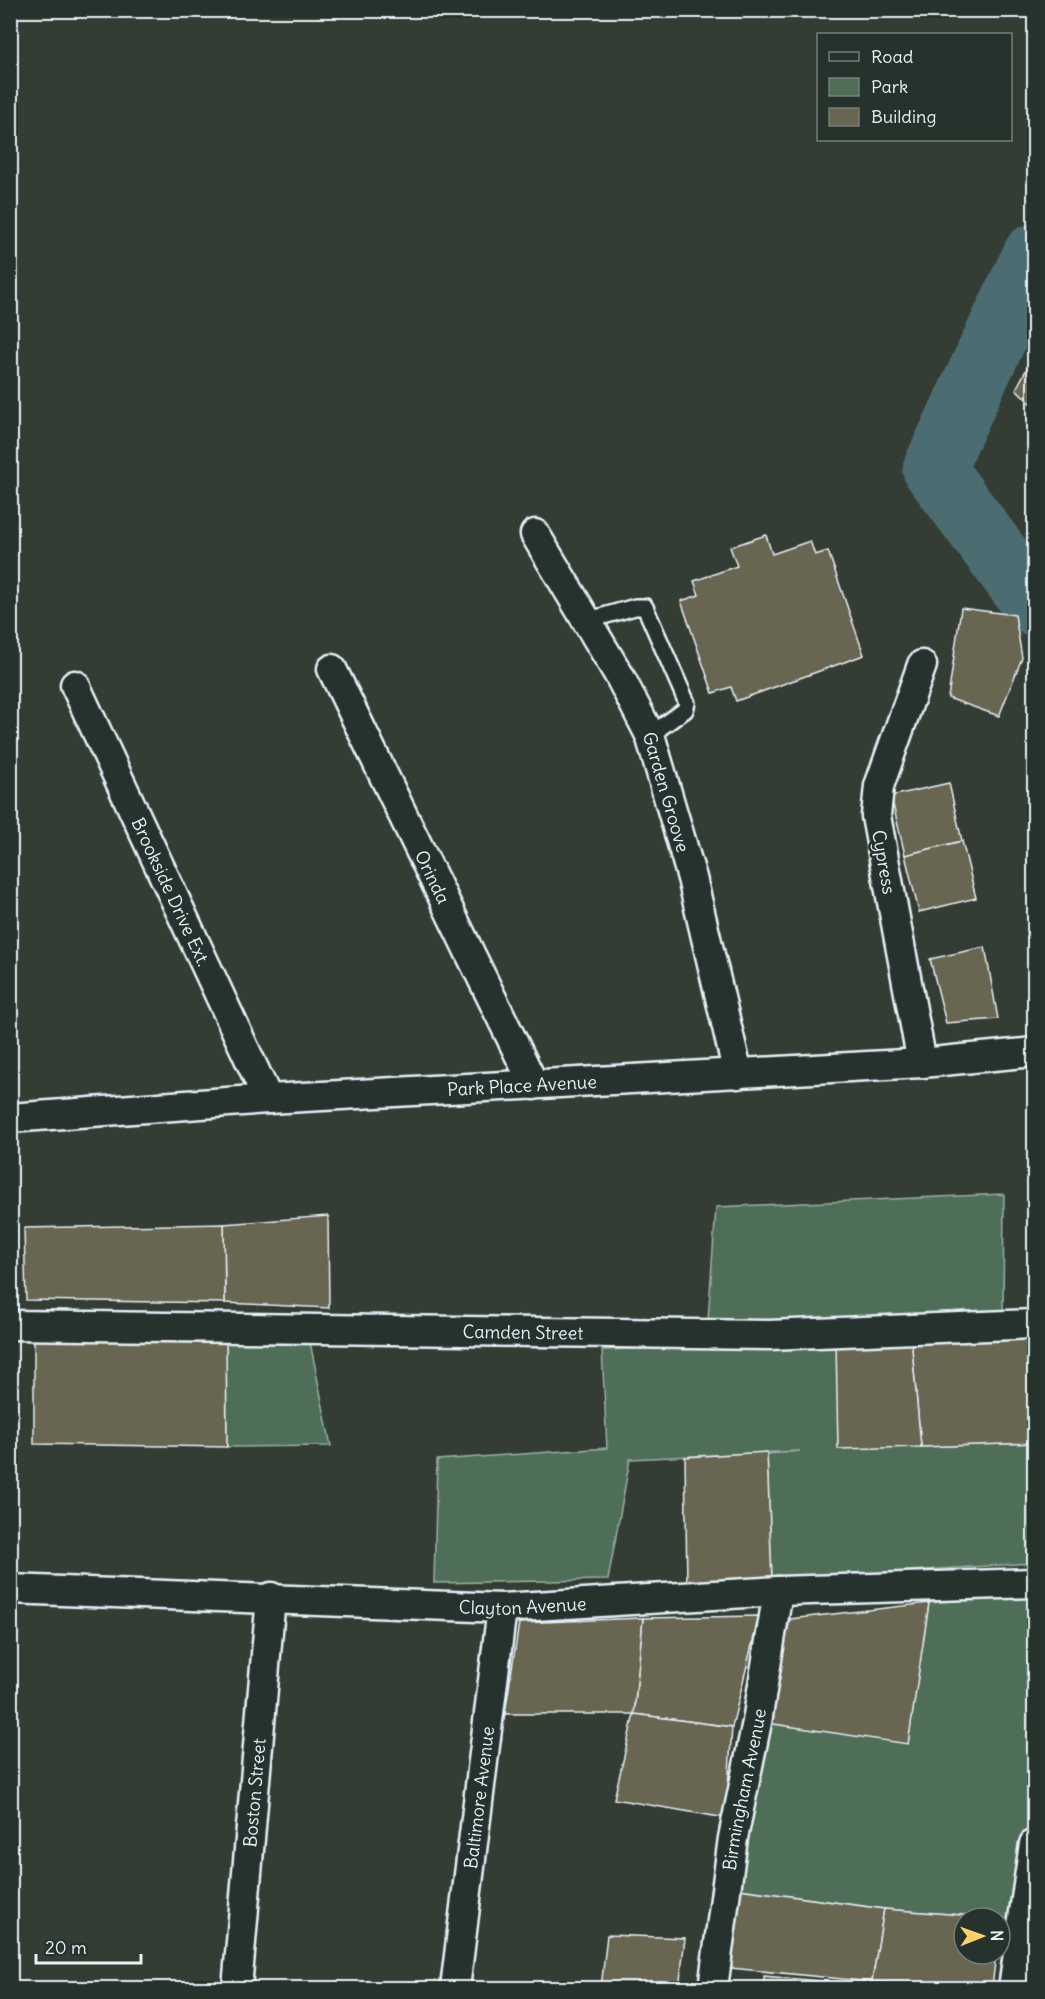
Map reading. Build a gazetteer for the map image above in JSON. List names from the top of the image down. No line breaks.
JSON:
{"streets":{"street":["Garden Groove","Cypress","Orinda","Brookside Drive Ext.","Park Place Avenue","Camden Street","Clayton Avenue","Birmingham Avenue","Boston Street","Baltimore Avenue"]},"crossings":[["Garden Groove","Park Place Avenue"],["Cypress","Park Place Avenue"],["Orinda","Park Place Avenue"],["Brookside Drive Ext.","Park Place Avenue"],["Clayton Avenue","Birmingham Avenue"],["Clayton Avenue","Boston Street"],["Clayton Avenue","Baltimore Avenue"]],"legend":["Road","Park","Building"],"scale_bar":"20 m","north":"right"}
